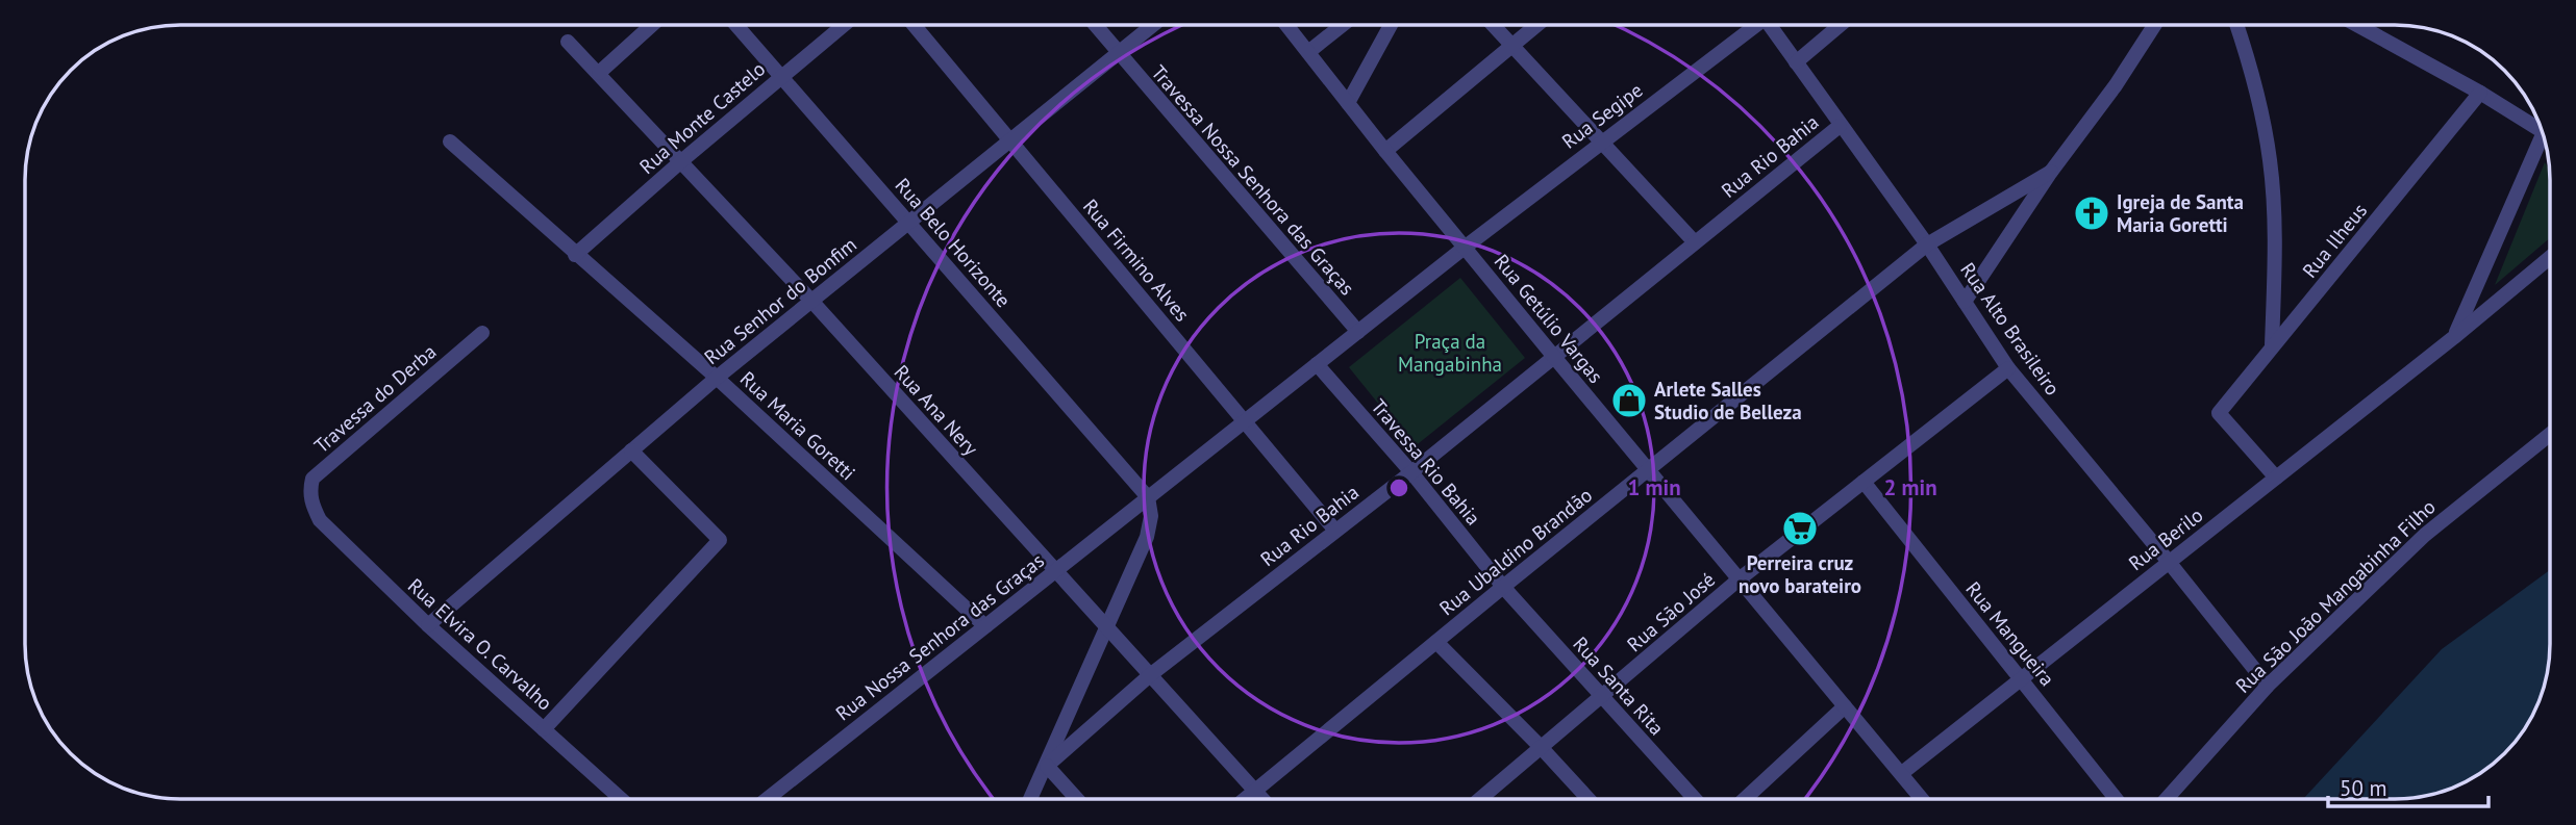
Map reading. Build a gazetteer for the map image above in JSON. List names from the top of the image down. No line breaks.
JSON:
{"streets":{"street":["Rua Segipe","Rua Monte Castelo","Rua Rio Bahia","Travessa Nossa Senhora das Graças","Rua Ilheus","Rua Belo Horizonte","Rua Firmino Alves","Rua Senhor do Bonfim","Rua Getúlio Vargas","Rua Alto Brasileiro","Travessa do Derba","Rua Ana Nery","Rua Maria Goretti","Travessa Rio Bahia","Rua Berilo","Rua Ubaldino Brandão","Rua São João Mangabinha Filho","Rua São José","Rua Mangueira","Rua Nossa Senhora das Graças","Rua Elvira O. Carvalho","Rua Santa Rita"]},"crossings":[["Rua Segipe","Rua Getúlio Vargas"],["Rua Segipe","Rua Nossa Senhora das Graças"],["Rua Monte Castelo","Rua Belo Horizonte"],["Rua Monte Castelo","Rua Ana Nery"],["Rua Monte Castelo","Rua Maria Goretti"],["Rua Rio Bahia","Rua Firmino Alves"],["Rua Rio Bahia","Rua Getúlio Vargas"],["Rua Rio Bahia","Rua Alto Brasileiro"],["Rua Rio Bahia","Rua Ana Nery"],["Rua Rio Bahia","Travessa Rio Bahia"],["Travessa Nossa Senhora das Graças","Rua Senhor do Bonfim"],["Travessa Nossa Senhora das Graças","Rua Nossa Senhora das Graças"],["Rua Ilheus","Rua Berilo"],["Rua Belo Horizonte","Rua Senhor do Bonfim"],["Rua Belo Horizonte","Rua Nossa Senhora das Graças"],["Rua Firmino Alves","Rua Senhor do Bonfim"],["Rua Firmino Alves","Rua Nossa Senhora das Graças"],["Rua Senhor do Bonfim","Rua Ana Nery"],["Rua Senhor do Bonfim","Rua Maria Goretti"],["Rua Senhor do Bonfim","Rua Elvira O. Carvalho"],["Rua Getúlio Vargas","Rua Berilo"],["Rua Getúlio Vargas","Rua Ubaldino Brandão"],["Rua Getúlio Vargas","Rua São José"],["Rua Getúlio Vargas","Rua Nossa Senhora das Graças"],["Rua Alto Brasileiro","Rua Berilo"],["Rua Alto Brasileiro","Rua Ubaldino Brandão"],["Rua Alto Brasileiro","Rua São João Mangabinha Filho"],["Rua Alto Brasileiro","Rua São José"],["Travessa do Derba","Rua Elvira O. Carvalho"],["Rua Ana Nery","Rua Ubaldino Brandão"],["Rua Ana Nery","Rua Nossa Senhora das Graças"],["Rua Maria Goretti","Rua Nossa Senhora das Graças"],["Travessa Rio Bahia","Rua Ubaldino Brandão"],["Travessa Rio Bahia","Rua Nossa Senhora das Graças"],["Travessa Rio Bahia","Rua Santa Rita"],["Rua Berilo","Rua Mangueira"],["Rua Ubaldino Brandão","Rua Santa Rita"],["Rua São José","Rua Mangueira"],["Rua São José","Rua Santa Rita"]],"parks":["Praça da Mangabinha"],"places":{"church":["Igreja de Santa Maria Goretti"],"shop":["Arlete Salles Studio de Belleza"],"supermarket":["Perreira cruz novo barateiro"]},"scale_bar":"50 m","rings":["1 min","2 min"]}
